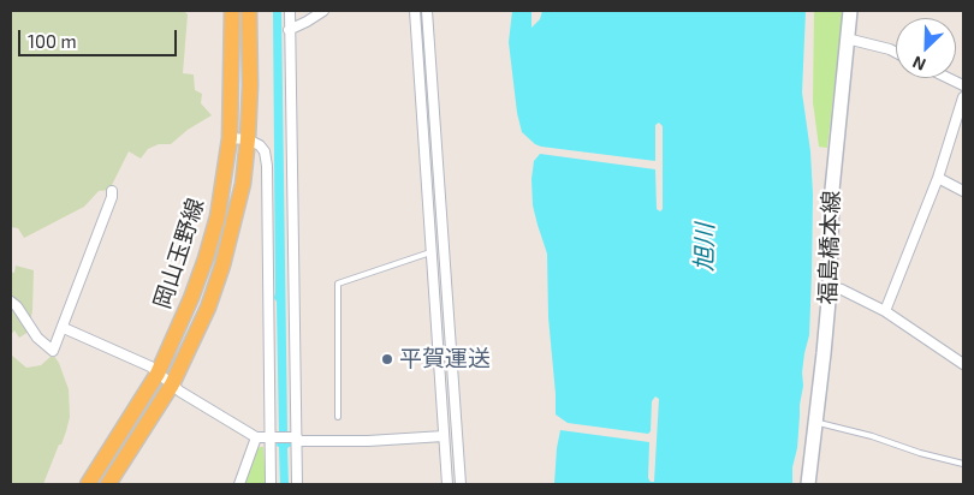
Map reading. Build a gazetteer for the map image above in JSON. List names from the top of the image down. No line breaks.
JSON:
{"streets":{"main road":["福島橋本線","岡山玉野線"]},"water":["旭川"],"places":["平賀運送"],"scale_bar":"100 m","north":"bottom left"}
